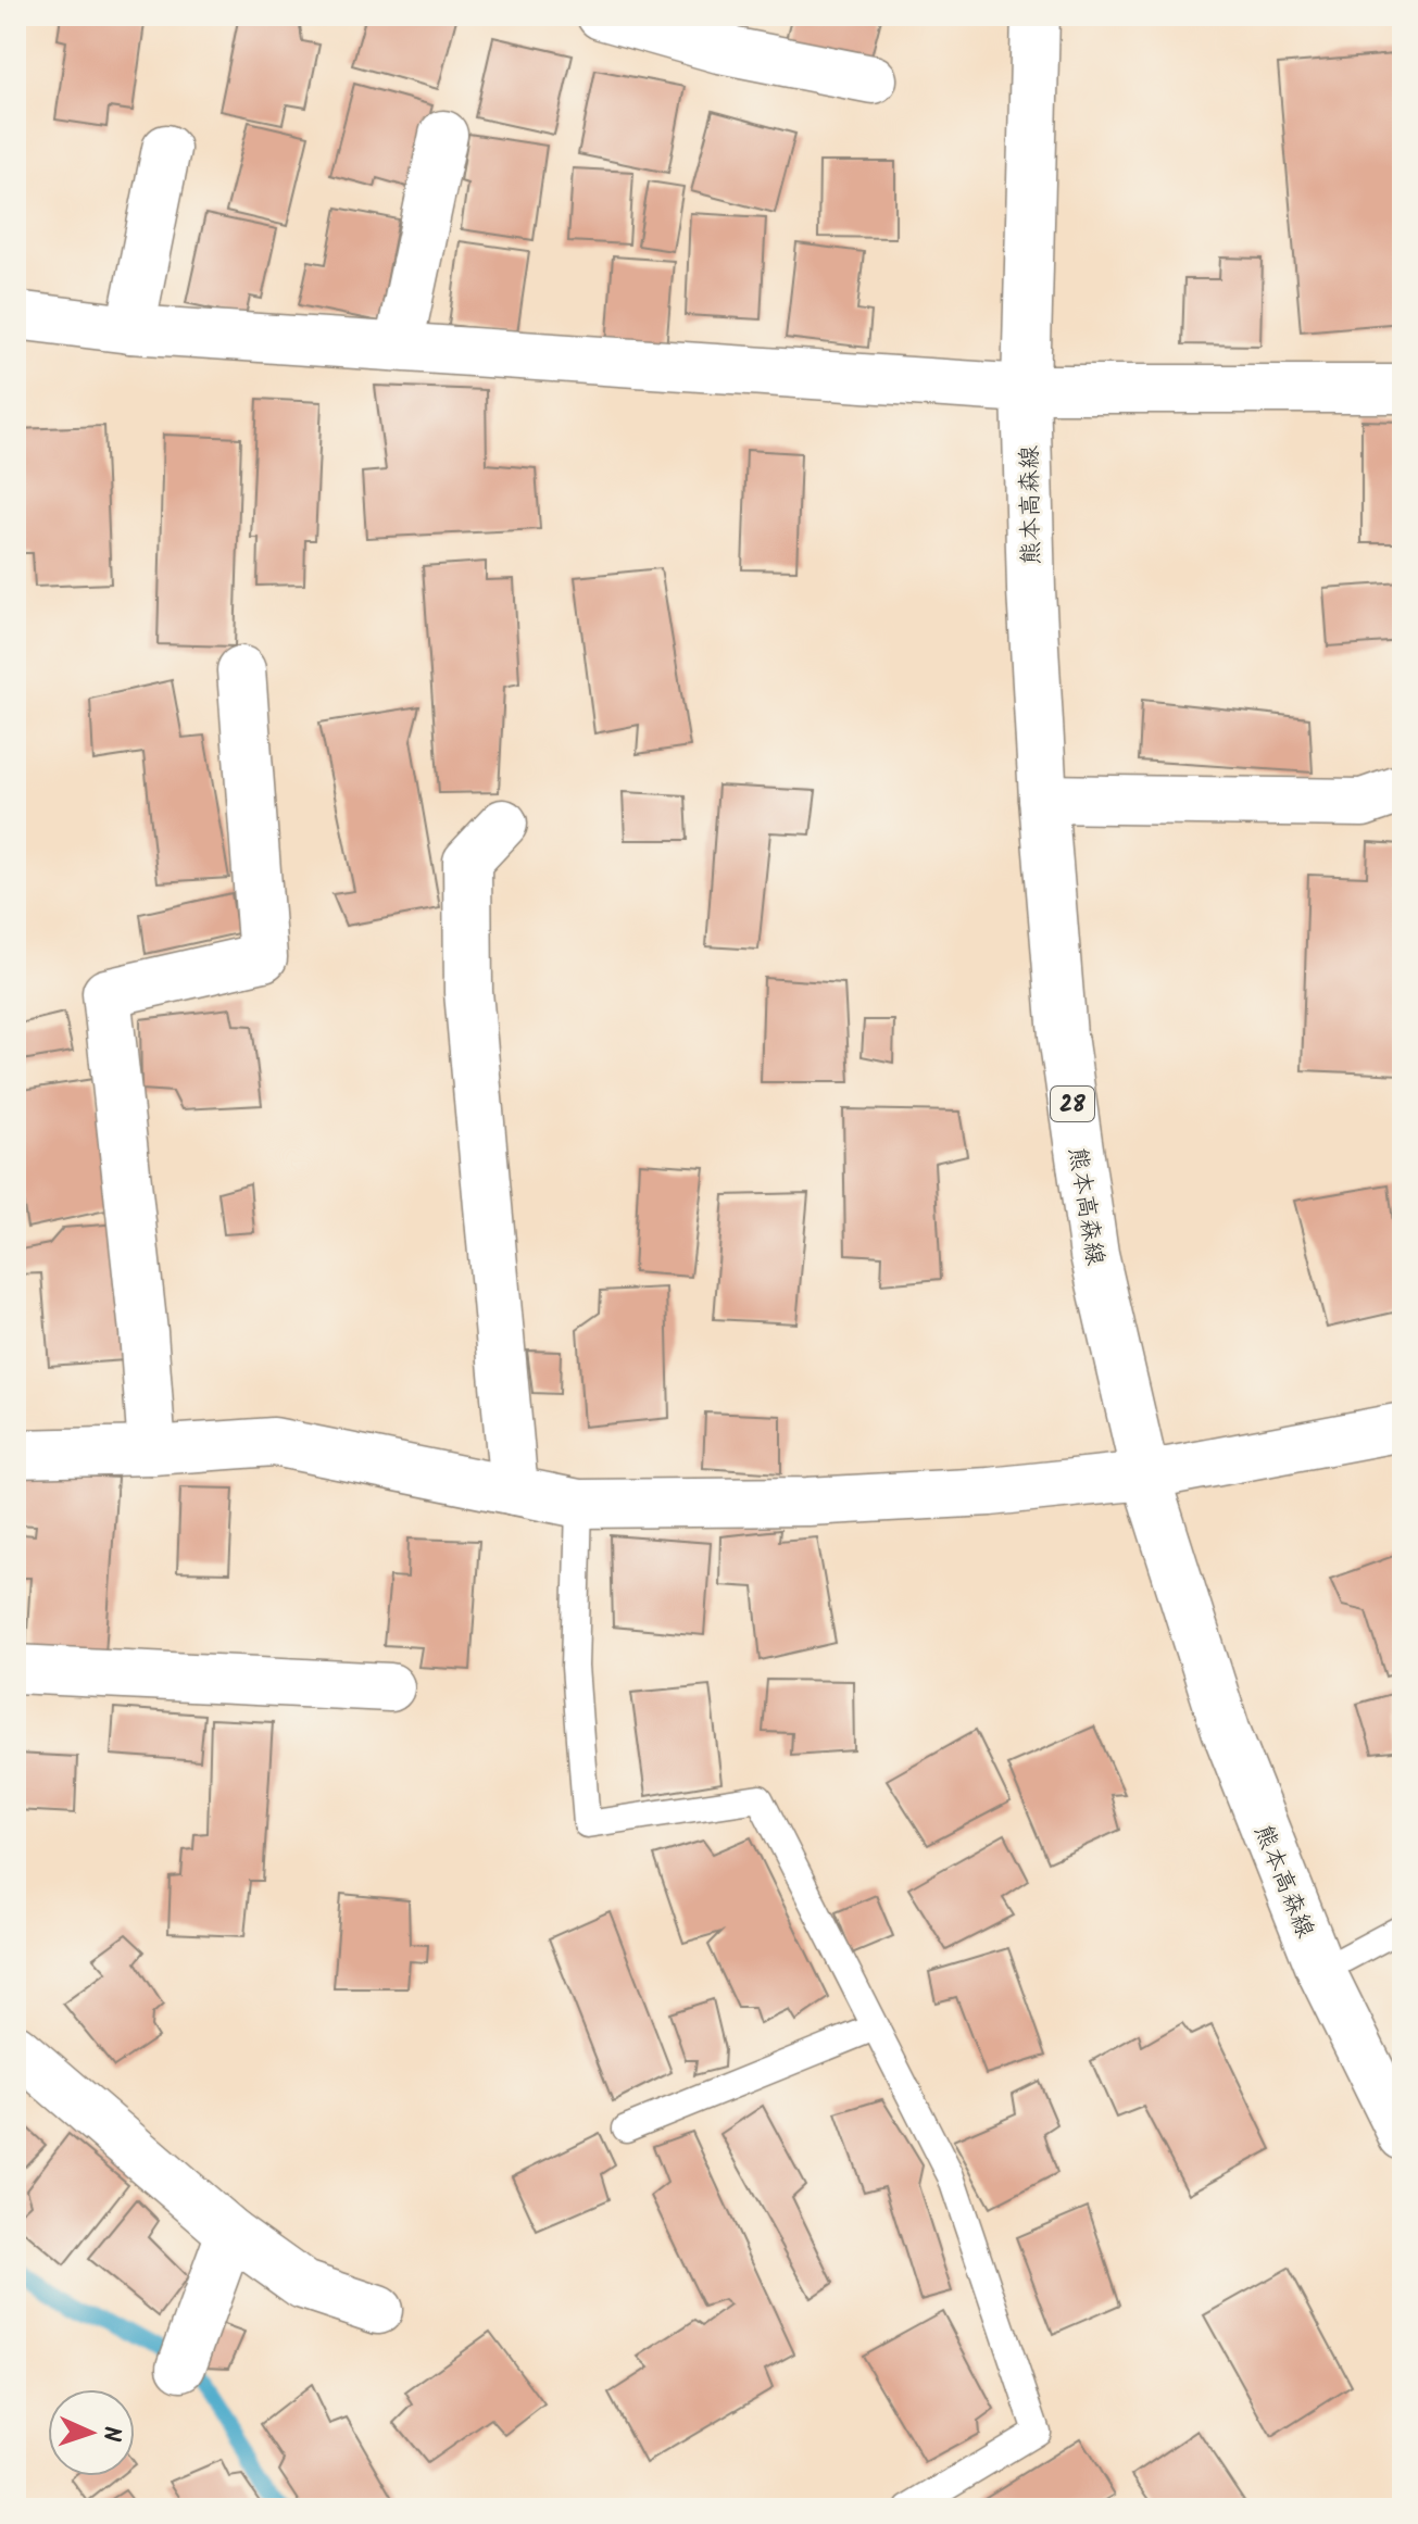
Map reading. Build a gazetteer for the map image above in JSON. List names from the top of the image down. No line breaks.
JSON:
{"streets":{"street":["熊本高森線","28"]},"north":"right"}
